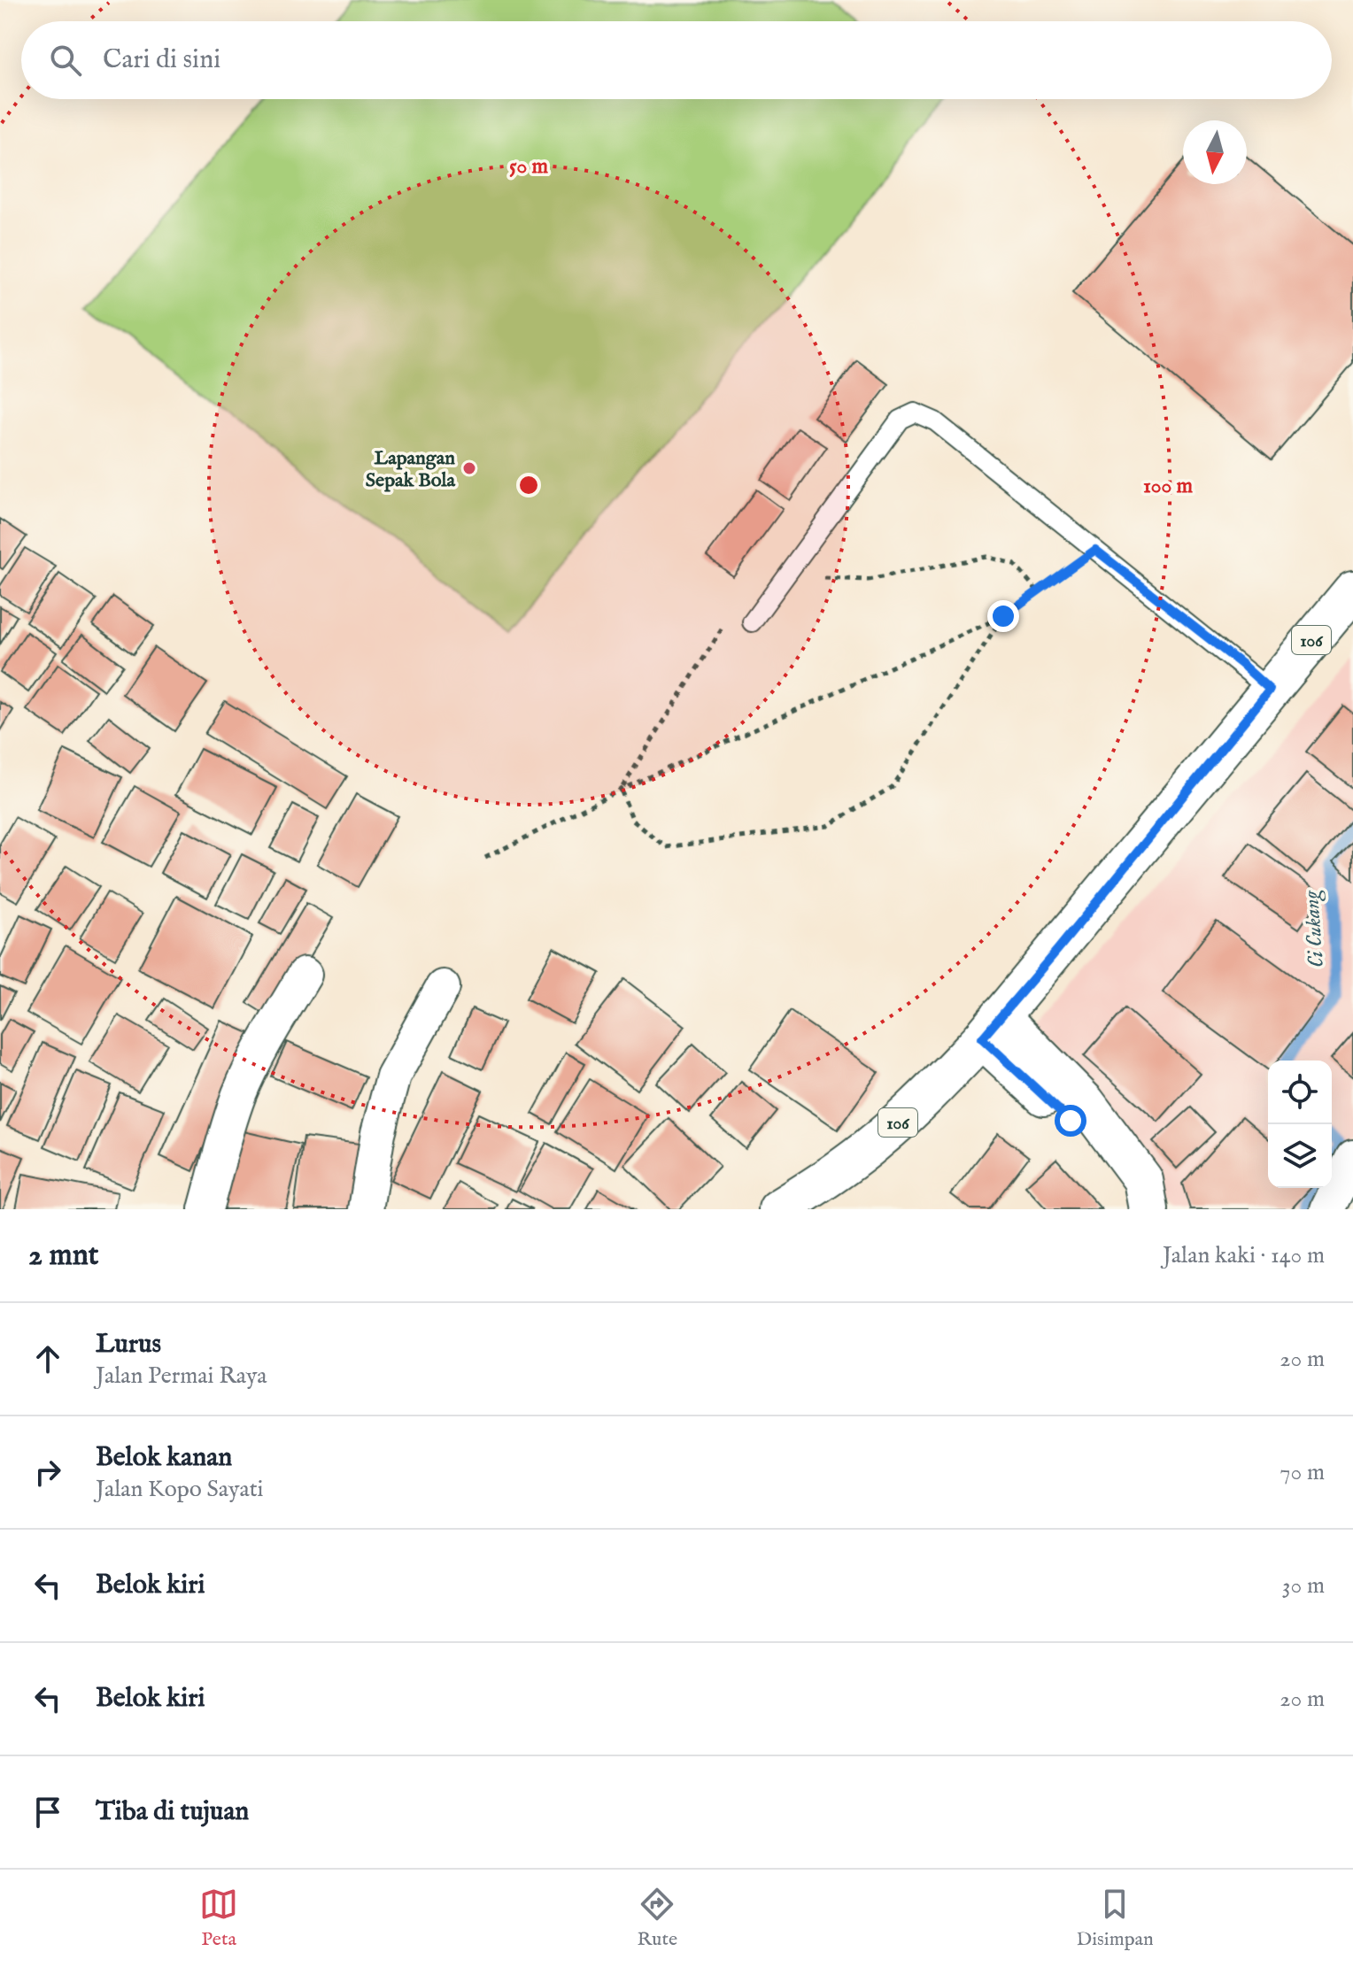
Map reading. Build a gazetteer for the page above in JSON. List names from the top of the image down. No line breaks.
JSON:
{"streets":{"main road":["106"]},"water":["Ci Cukang"],"places":["Lapangan Sepak Bola"],"north":"bottom","page":{"search":"Cari di sini","heading":["2 mnt","Jalan kaki · 140 m"],"list":[["Lurus","Jalan Permai Raya","20 m"],["Belok kanan","Jalan Kopo Sayati","70 m"],["Belok kiri","30 m"],["Belok kiri","20 m"],"Tiba di tujuan"],"nav":["Peta","Rute","Disimpan"]},"rings":["50 m","100 m"]}
